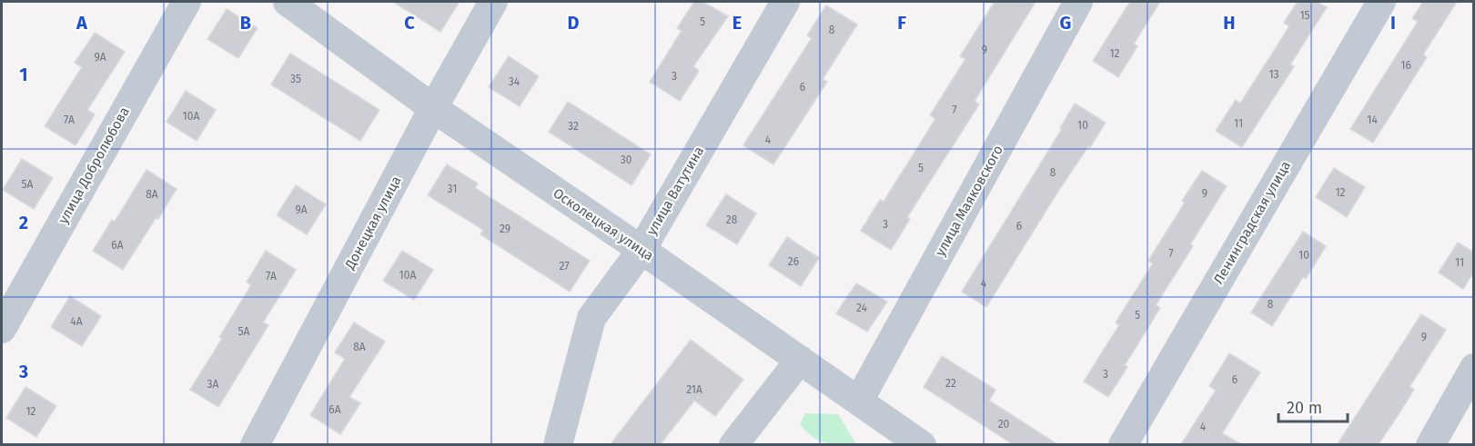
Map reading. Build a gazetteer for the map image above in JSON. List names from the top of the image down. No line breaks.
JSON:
{"streets":{"street":["улица Добролюбова","улица Ватутина","улица Маяковского","Донецкая улица","Ленинградская улица","Осколецкая улица"]},"crossings":[["улица Ватутина","Осколецкая улица"],["улица Маяковского","Осколецкая улица"],["Донецкая улица","Осколецкая улица"]],"house_numbers":["15","5","8","9","12","9А","16","13","3","35","34","6","7","10А","7А","14","11","10","32","4","30","5","8","5А","31","12","9","8А","9А","28","3","6","29","6А","7","10","26","11","27","10А","7А","4","8","24","5","4А","5А","9","8А","3","6","22","3А","21А","6А","12","20","4"],"scale_bar":"20 m","grid":{"columns":["A","B","C","D","E","F","G","H","I"],"rows":["1","2","3"]}}
